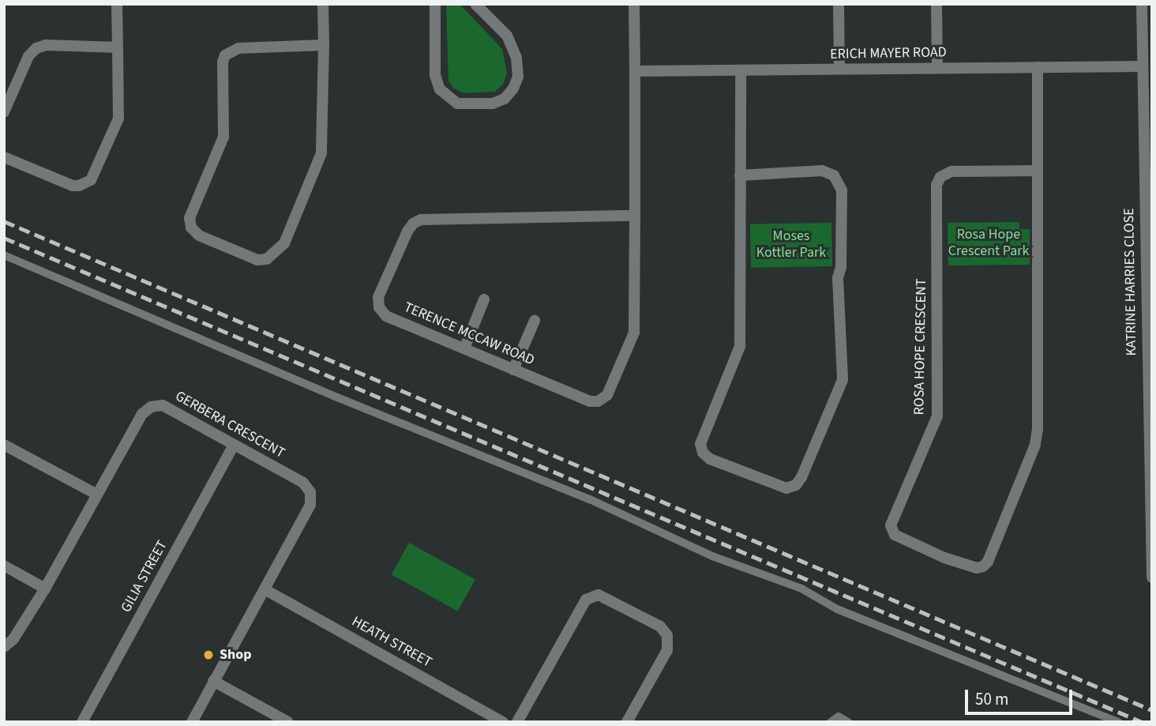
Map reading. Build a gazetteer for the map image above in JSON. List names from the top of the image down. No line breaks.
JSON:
{"streets":{"street":["ERICH MAYER ROAD","KATRINE HARRIES CLOSE","TERENCE MCCAW ROAD","ROSA HOPE CRESCENT","GERBERA CRESCENT","GILIA STREET","HEATH STREET"]},"crossings":[["ERICH MAYER ROAD","KATRINE HARRIES CLOSE"],["ERICH MAYER ROAD","TERENCE MCCAW ROAD"],["ERICH MAYER ROAD","ROSA HOPE CRESCENT"],["GERBERA CRESCENT","GILIA STREET"],["GERBERA CRESCENT","HEATH STREET"]],"parks":["Rosa Hope Crescent Park","Moses Kottler Park"],"places":["Shop"],"scale_bar":"50 m"}
